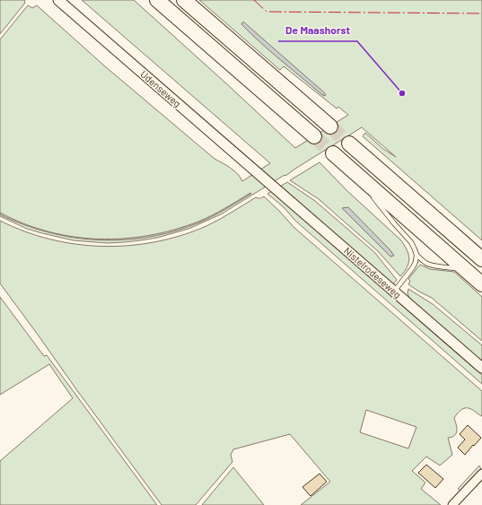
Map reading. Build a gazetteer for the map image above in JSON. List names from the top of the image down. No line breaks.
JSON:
{"streets":{"street":["Udenseweg","Nistelrodeseweg"]},"crossings":[["Udenseweg","Nistelrodeseweg"]],"places":["De Maashorst"]}
